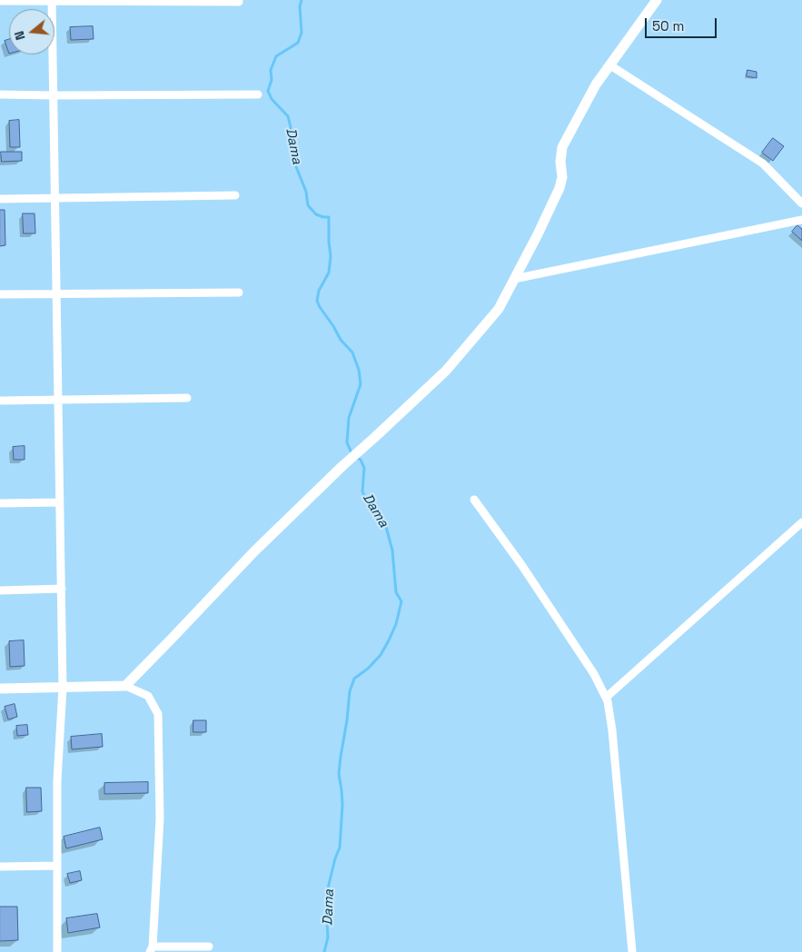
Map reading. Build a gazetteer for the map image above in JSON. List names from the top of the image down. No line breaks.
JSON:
{"water":["Dama"],"scale_bar":"50 m","north":"left"}
